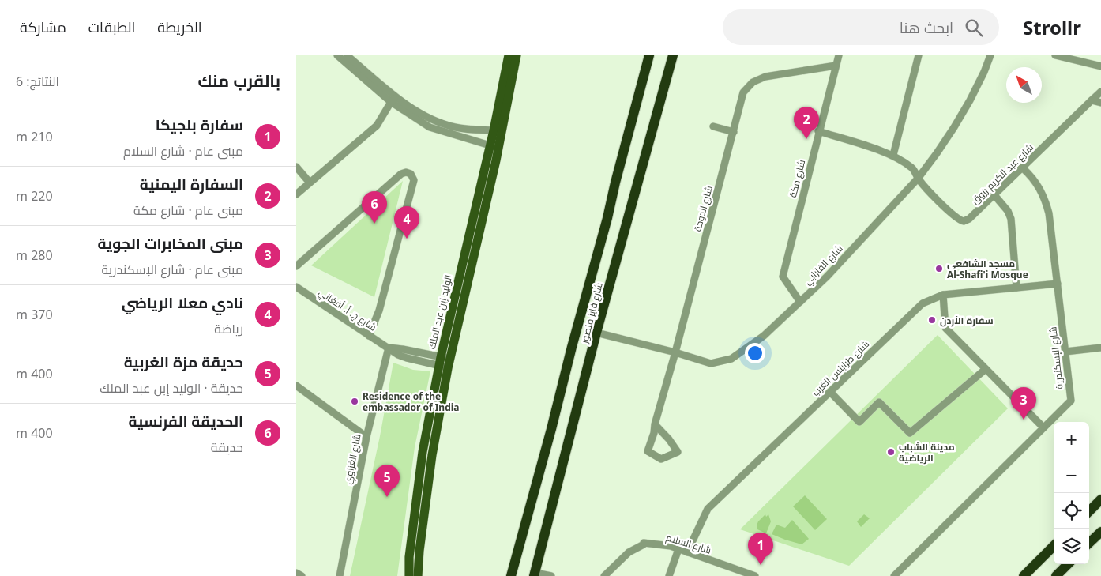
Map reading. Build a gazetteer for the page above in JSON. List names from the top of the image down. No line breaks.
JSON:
{"streets":{"highway":["شارع فايز منصور"],"main road":["الوليد إبن عبد الملك"],"street":["شارع عبد الكريم رزوق","شارع مكة","شارع الدوحة","شارع الفارابي","شارع ج. أ. أفغاني","شارع الإسكندرية","شارع طرابلس الغرب","شارع الغزاوي","شارع السلام"]},"crossings":[["شارع عبد الكريم رزوق","شارع الفارابي"],["شارع عبد الكريم رزوق","شارع الإسكندرية"],["شارع مكة","شارع الدوحة"],["شارع مكة","شارع الفارابي"],["شارع الدوحة","شارع الفارابي"],["شارع الفارابي","شارع فايز منصور"],["شارع ج. أ. أفغاني","الوليد إبن عبد الملك"],["شارع ج. أ. أفغاني","شارع الغزاوي"],["شارع الإسكندرية","شارع طرابلس الغرب"],["شارع طرابلس الغرب","شارع السلام"]],"places":["مسجد الشافعي Al-Shafi'i Mosque","سفارة الأردن","Residence of the embassador of India","مدينة الشباب الرياضية"],"north":"top left","page":{"header":"Strollr","search":"ابحث هنا","nav":["الخريطة","الطبقات","مشاركة"],"heading":["بالقرب منك","النتائج: 6"],"pins":["2","6","4","3","5","1"],"list":[{"mark":"1","name":"سفارة بلجيكا","note":"مبنى عام · شارع السلام","value":"210 m"},{"mark":"2","name":"السفارة اليمنية","note":"مبنى عام · شارع مكة","value":"220 m"},{"mark":"3","name":"مبنى المخابرات الجوية","note":"مبنى عام · شارع الإسكندرية","value":"280 m"},{"mark":"4","name":"نادي معلا الرياضي","note":"رياضة","value":"370 m"},{"mark":"5","name":"حديقة مزة الغربية","note":"حديقة · الوليد إبن عبد الملك","value":"400 m"},{"mark":"6","name":"الحديقة الفرنسية","note":"حديقة","value":"400 m"}],"map_buttons":["+","−"]}}
